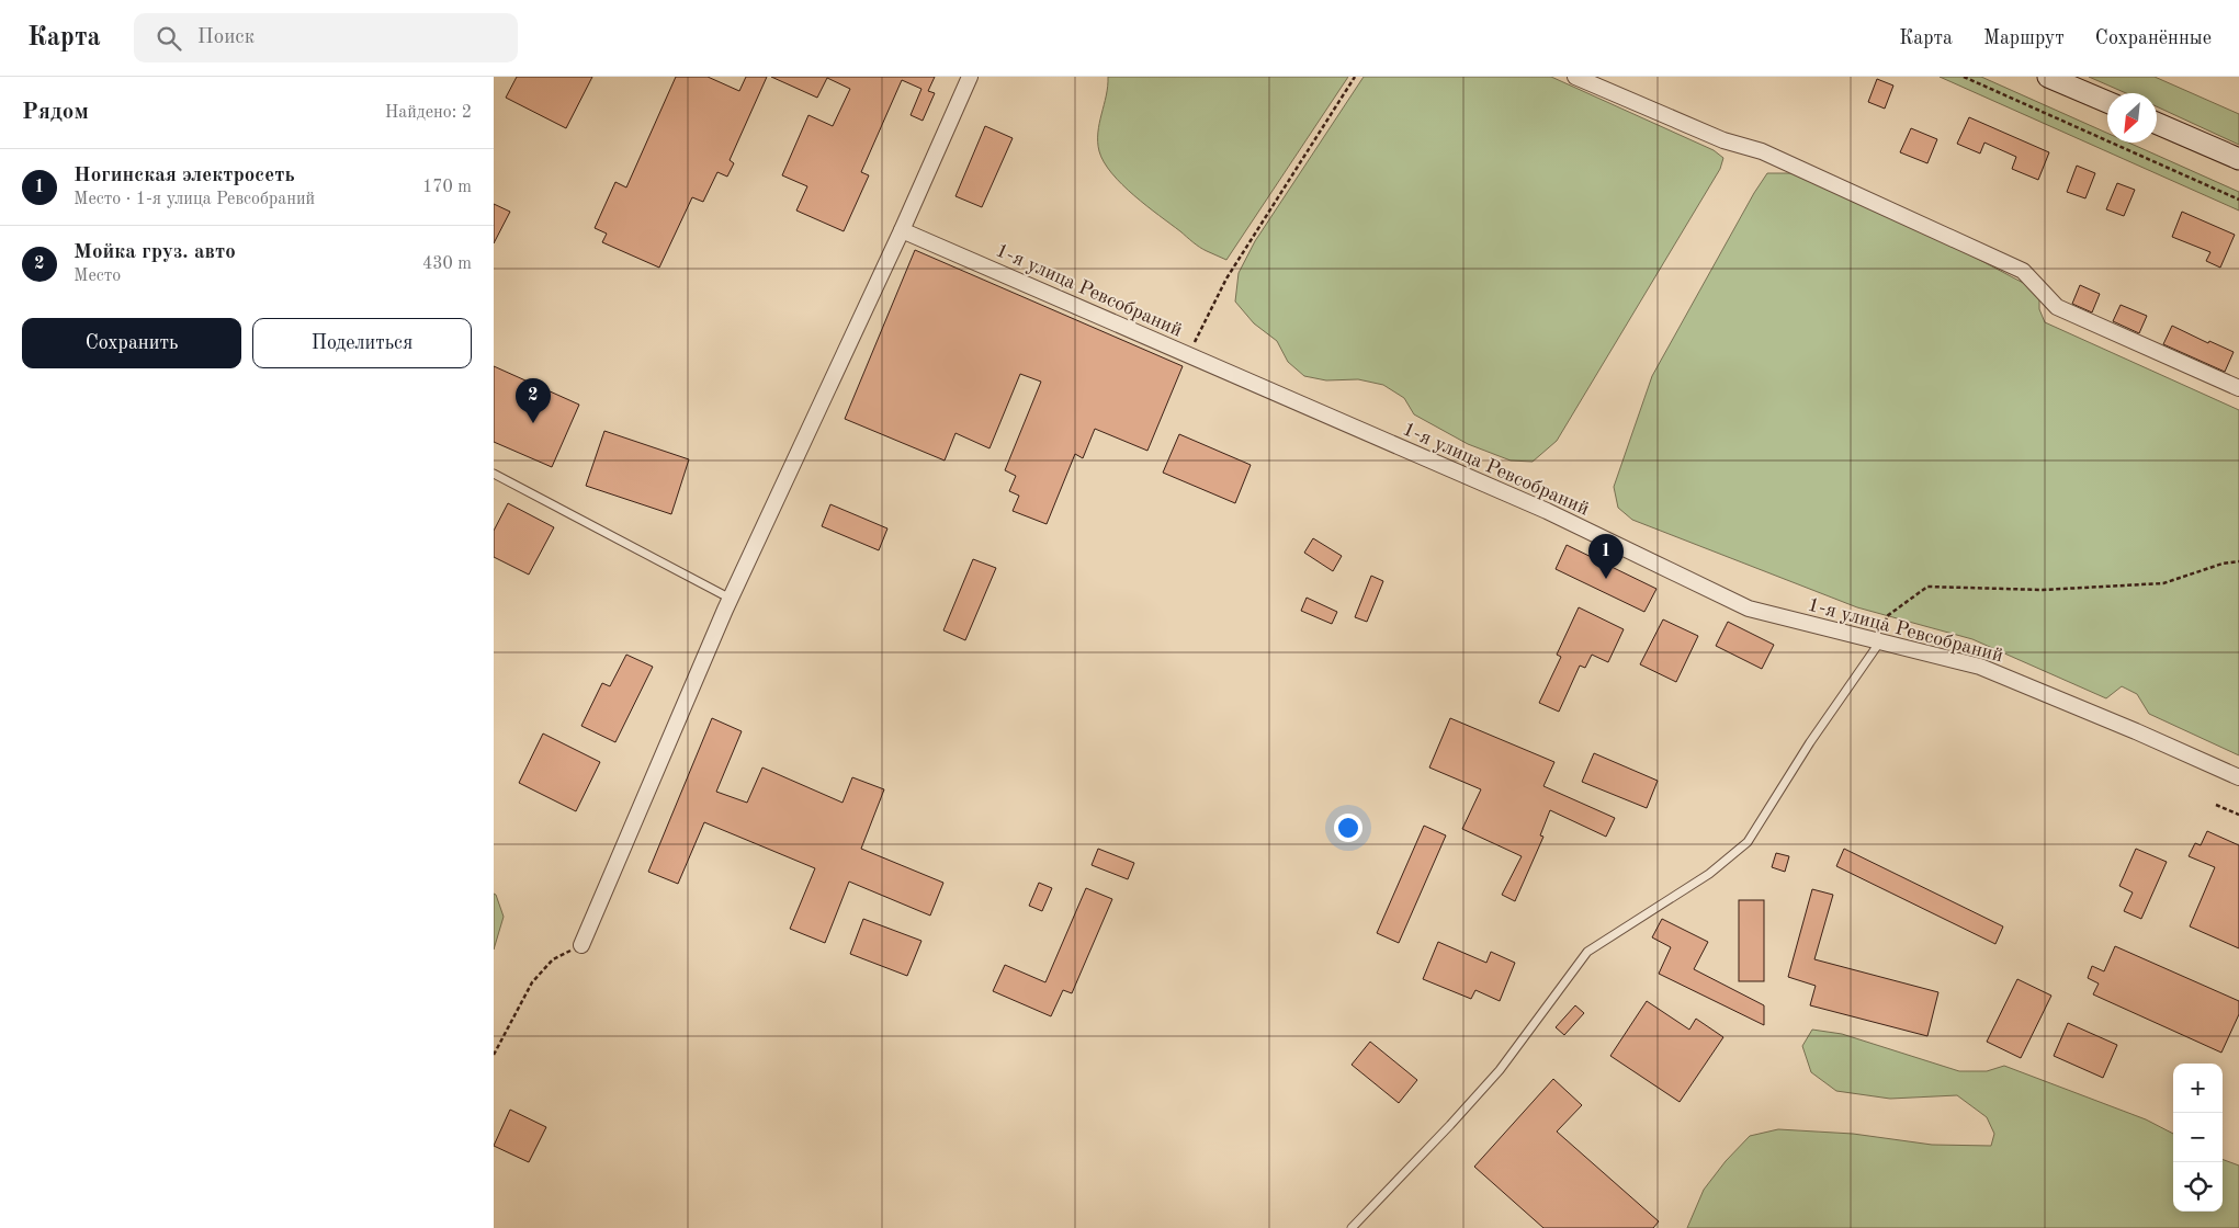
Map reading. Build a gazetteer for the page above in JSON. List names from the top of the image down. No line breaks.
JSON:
{"streets":{"street":["1-я улица Ревсобраний"]},"north":"bottom left","page":{"header":"Карта","search":"Поиск","nav":["Карта","Маршрут","Сохранённые"],"heading":["Рядом","Найдено: 2"],"list":[{"mark":"1","name":"Ногинская электросеть","note":"Место · 1-я улица Ревсобраний","value":"170 m"},{"mark":"2","name":"Мойка груз. авто","note":"Место","value":"430 m"}],"buttons":["Сохранить","Поделиться"],"pins":["2","1"],"map_buttons":["+","−"]}}
